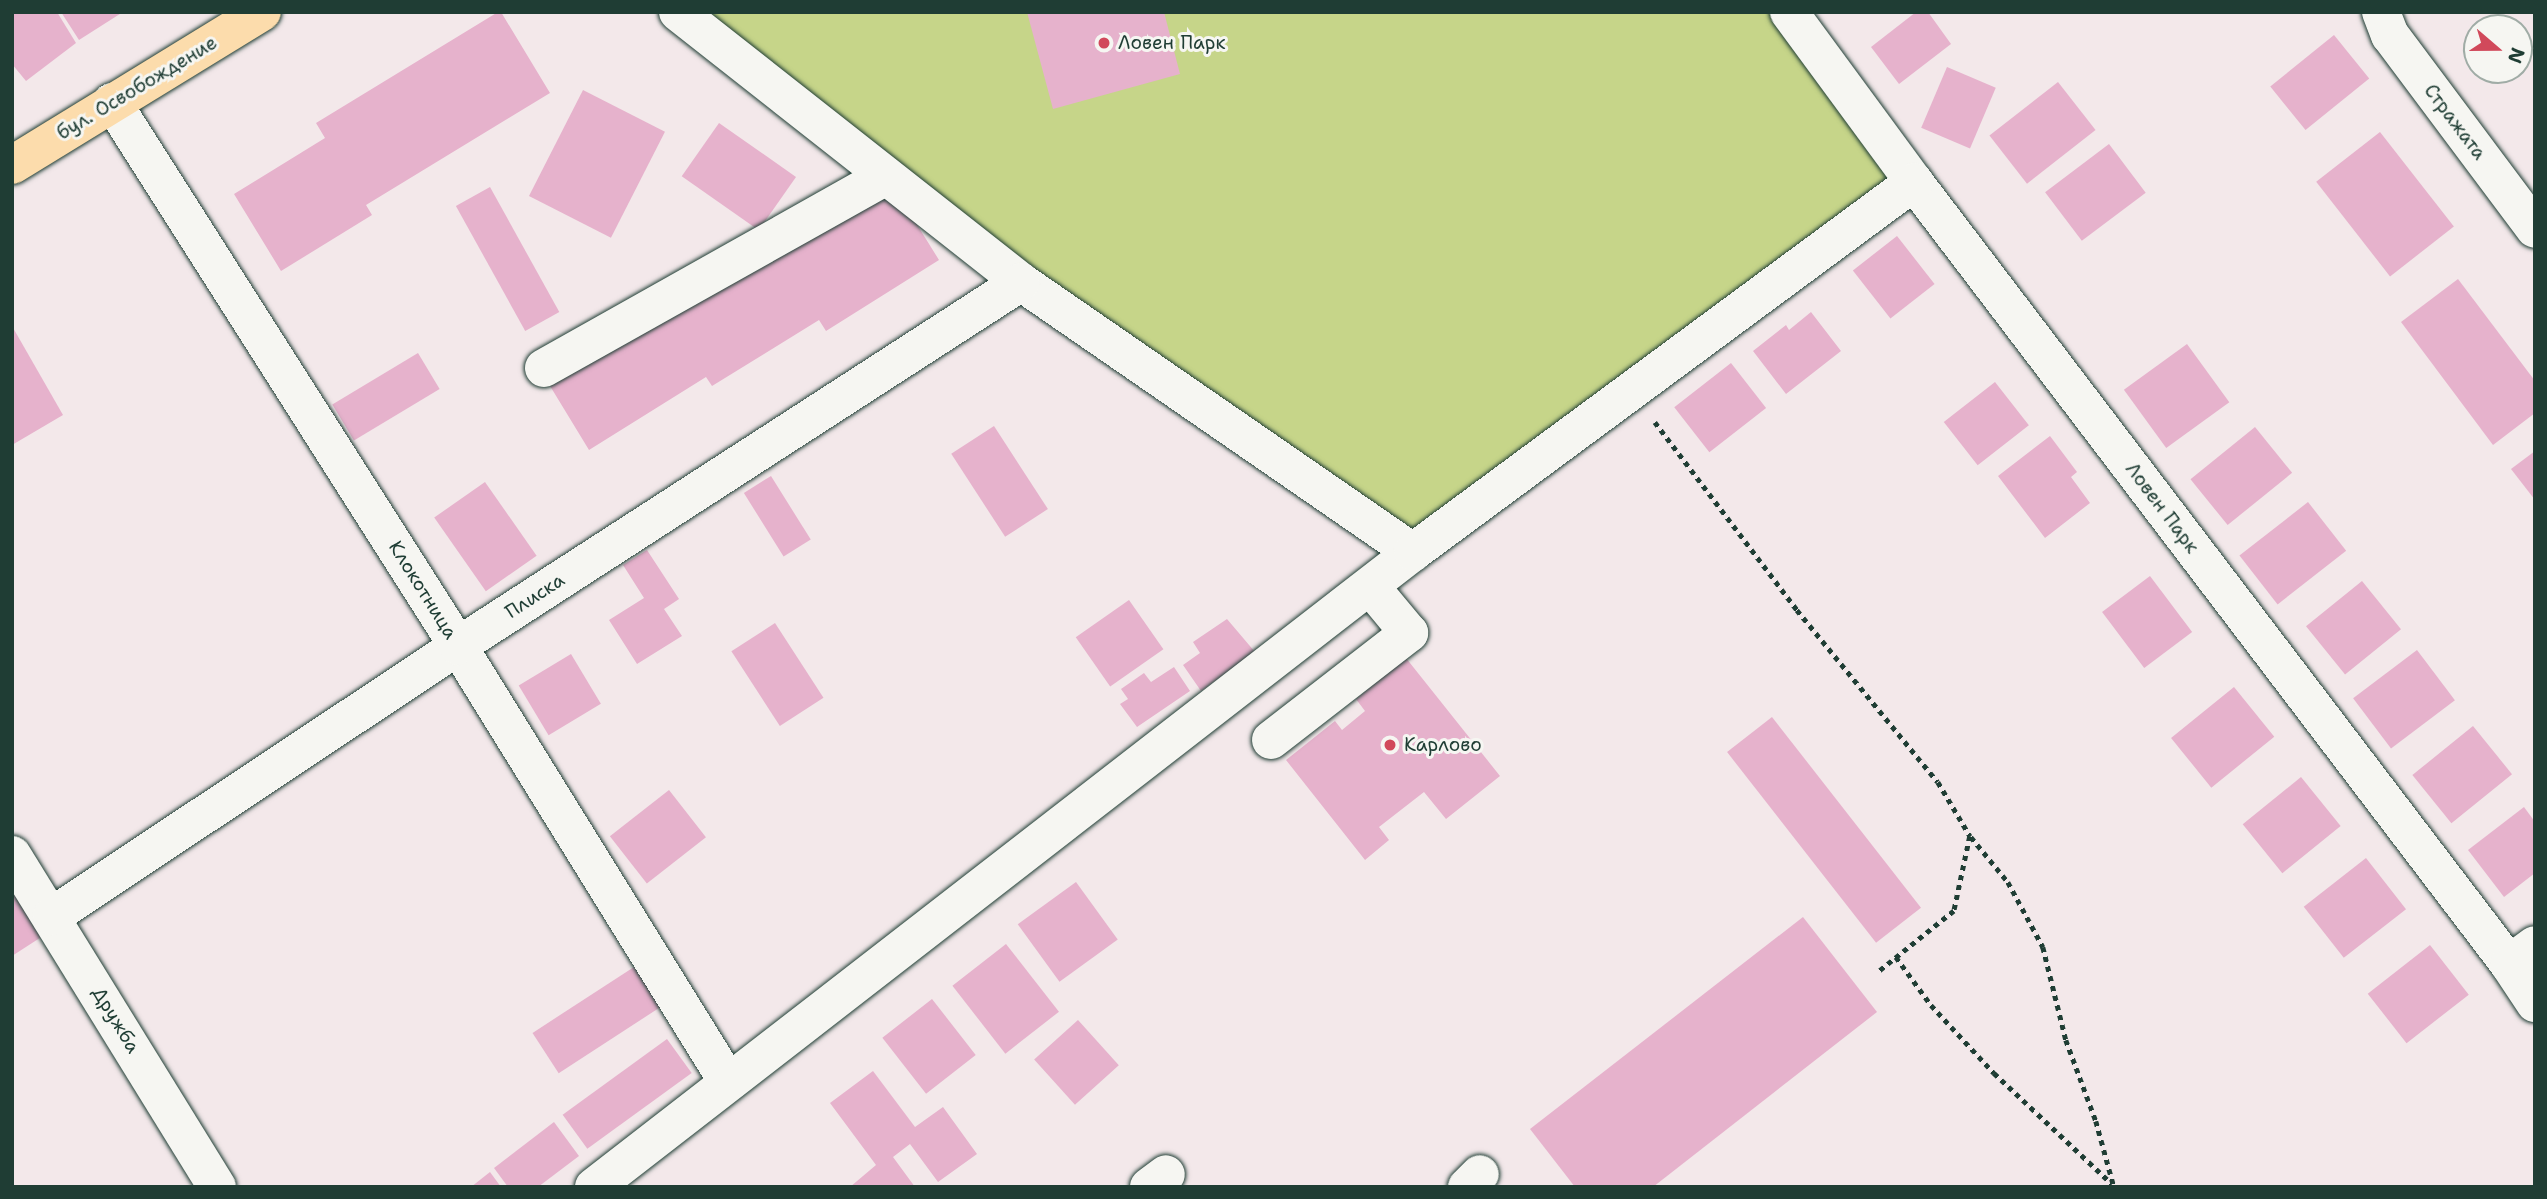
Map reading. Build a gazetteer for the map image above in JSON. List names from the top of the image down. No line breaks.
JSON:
{"streets":{"main road":["бул. Освобождение"],"street":["Стражата","Ловен Парк","Клокотница","Плиска","Дружба"]},"crossings":[["бул. Освобождение","Клокотница"],["Клокотница","Плиска"],["Плиска","Дружба"]],"places":["Ловен Парк","Карлово"],"north":"right"}
